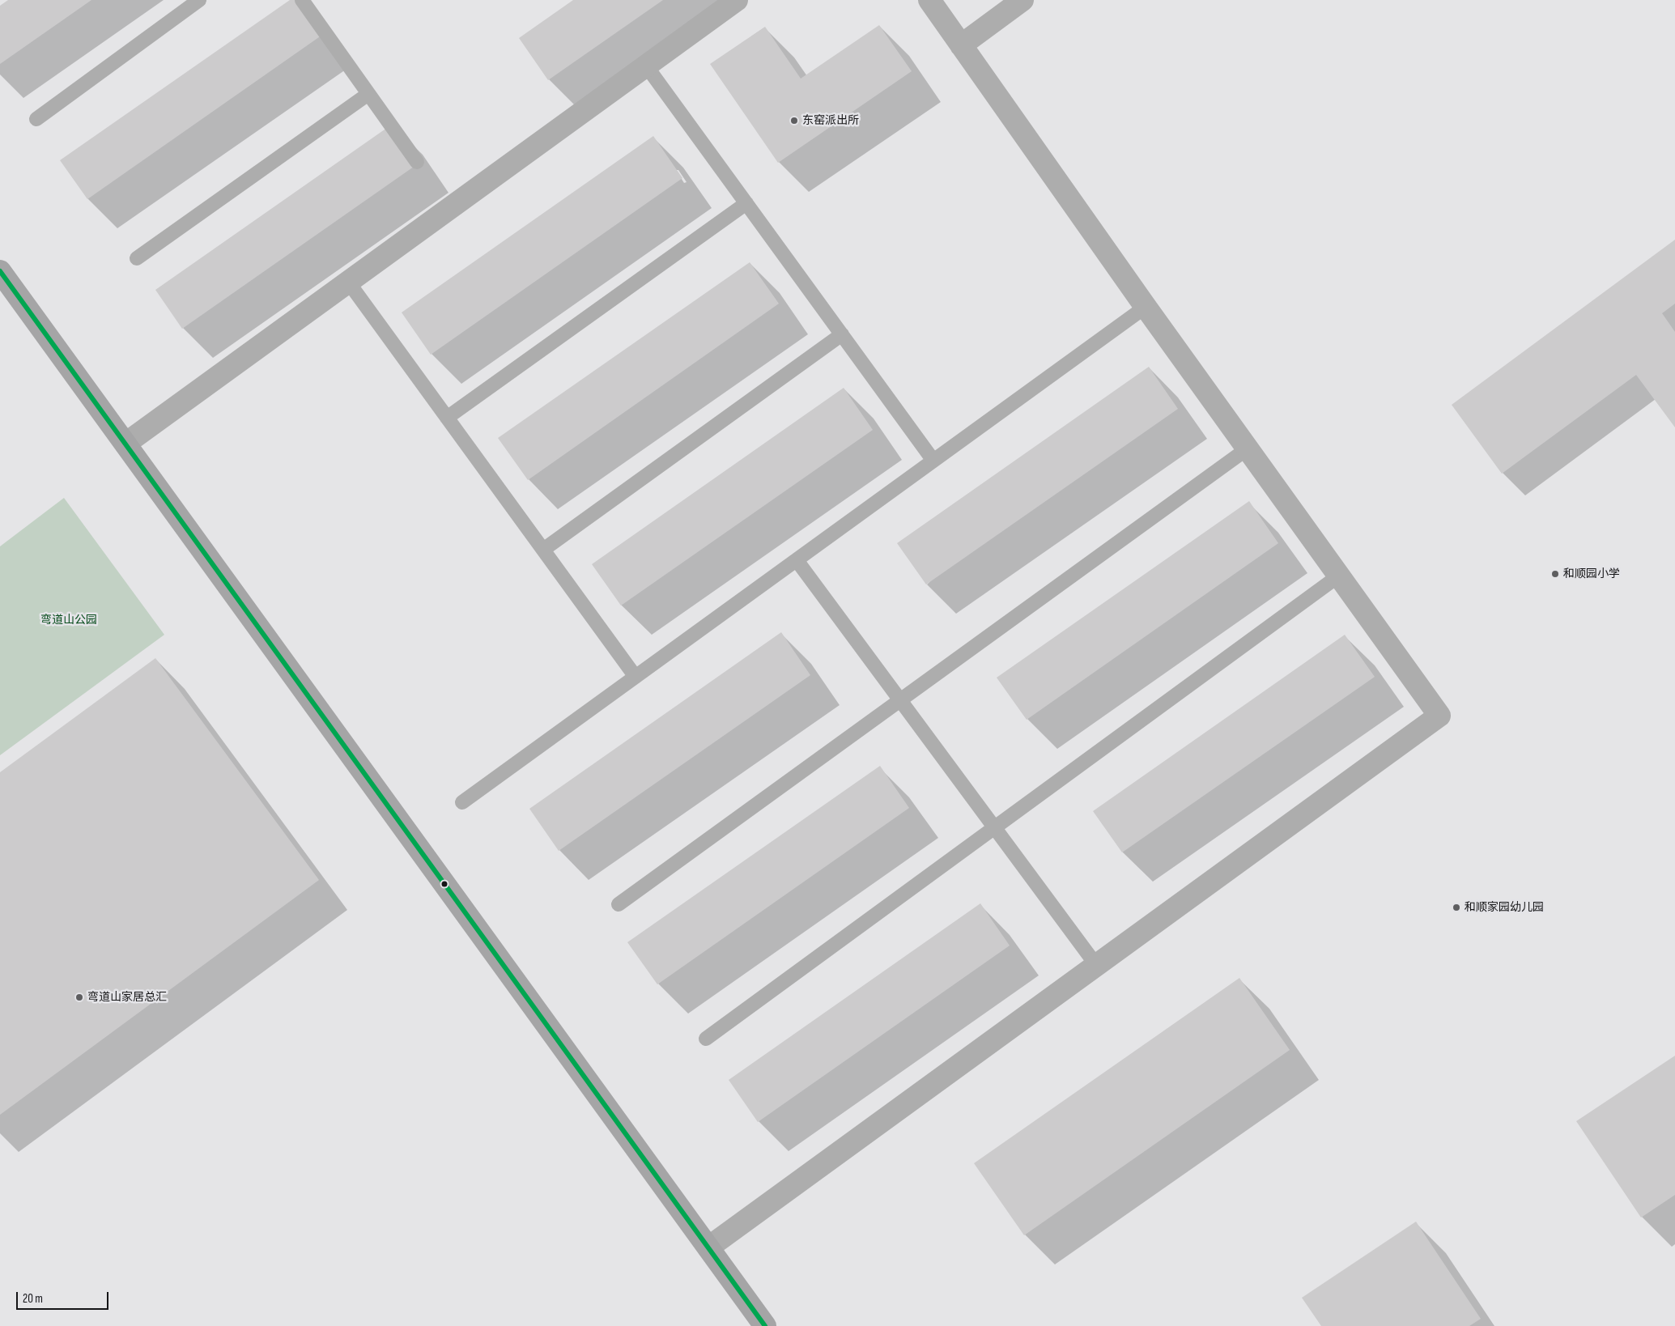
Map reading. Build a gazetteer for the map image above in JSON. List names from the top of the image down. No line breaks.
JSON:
{"parks":["弯道山公园"],"places":["东窑派出所","和顺园小学","和顺家园幼儿园","弯道山家居总汇"],"scale_bar":"20 m"}
